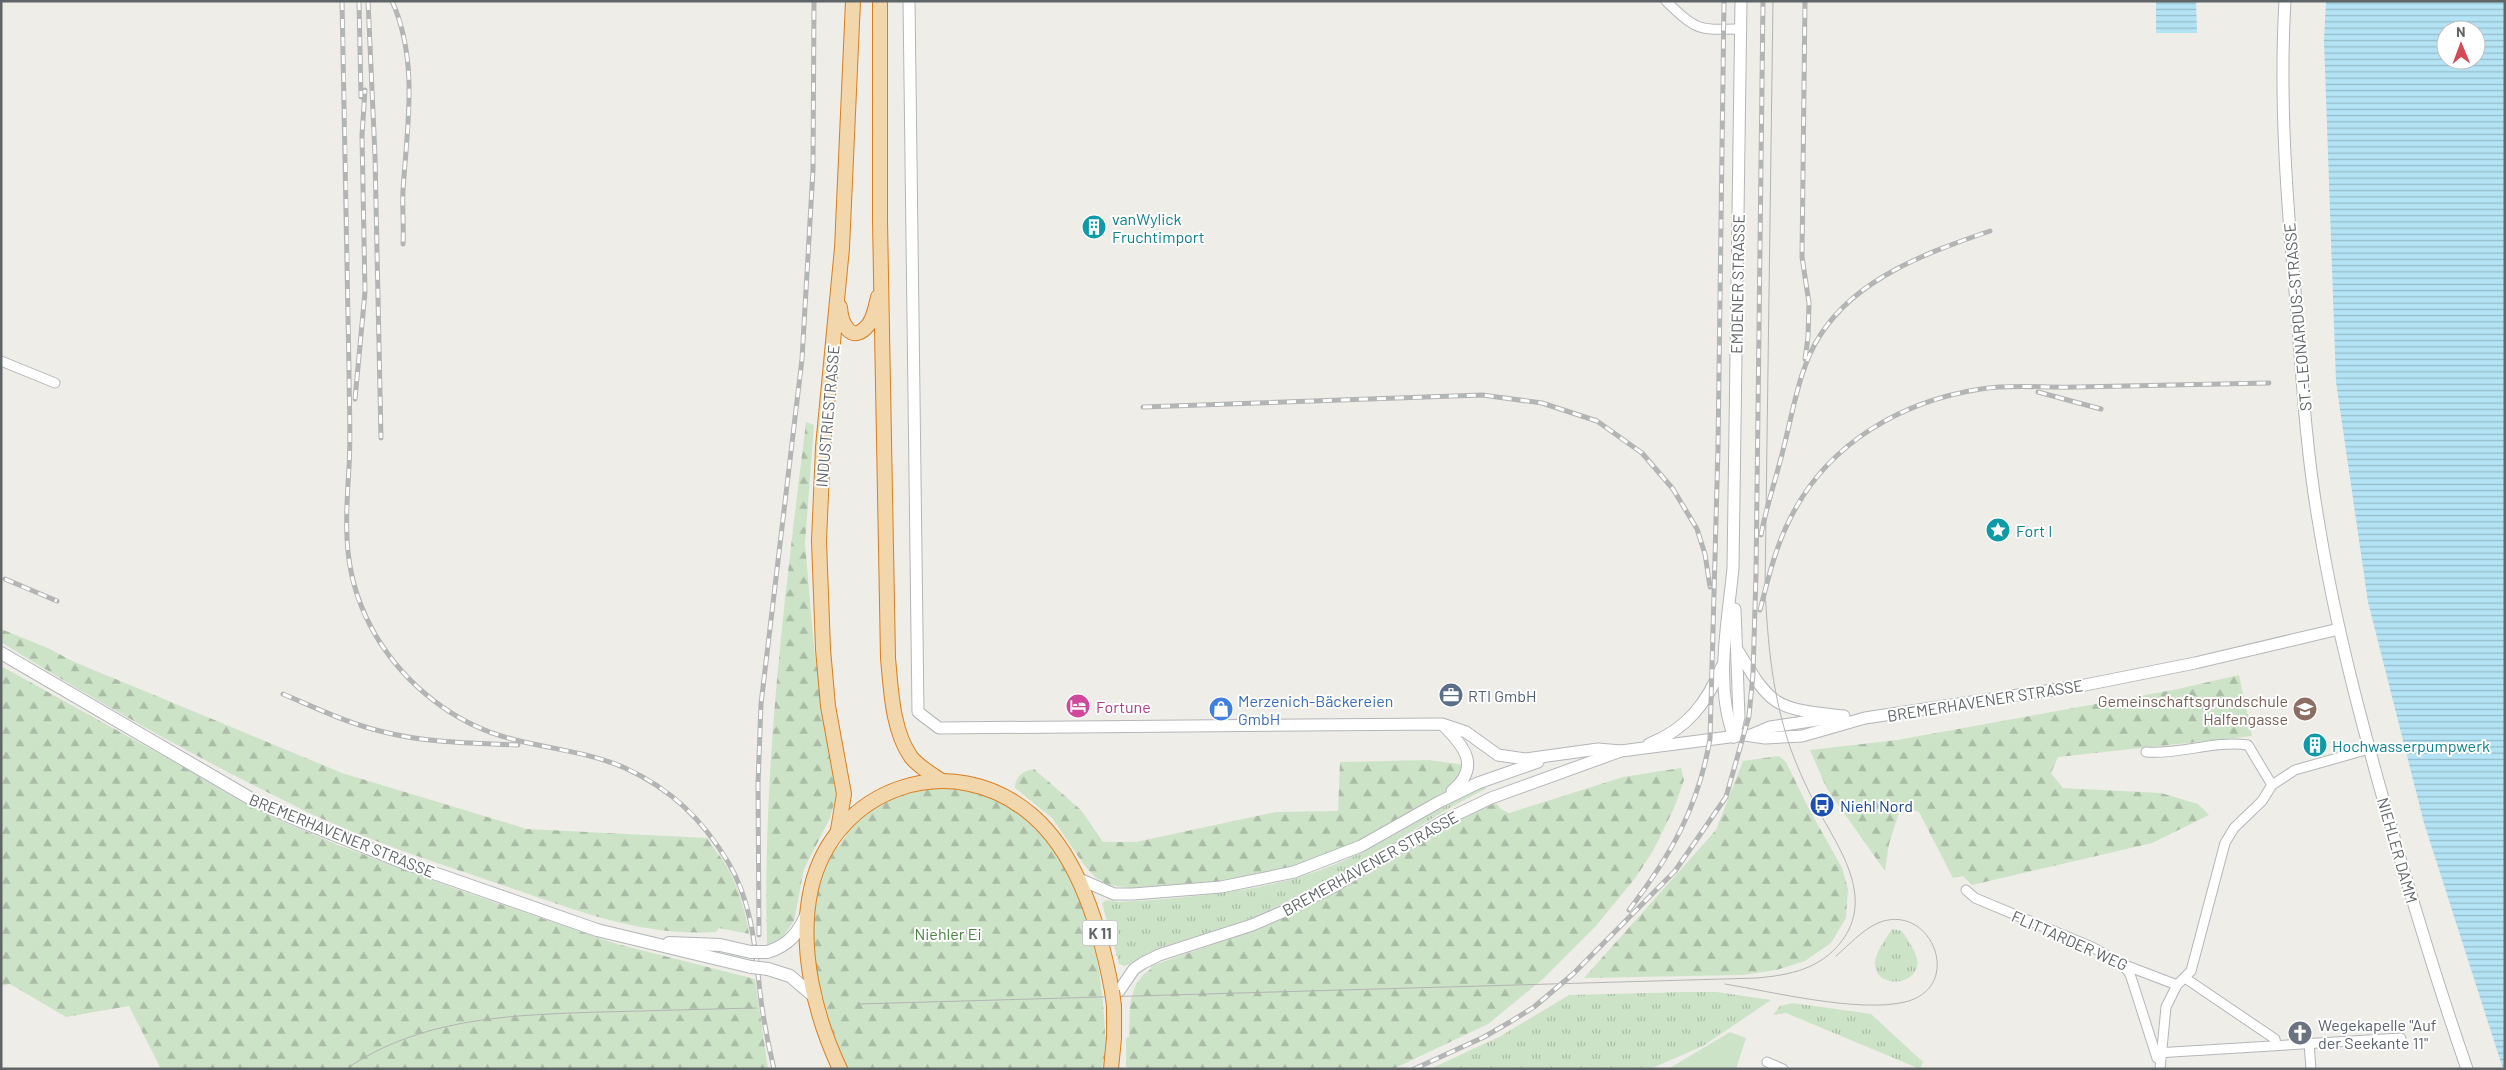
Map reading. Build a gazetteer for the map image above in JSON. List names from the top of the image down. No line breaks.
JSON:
{"streets":{"highway":["INDUSTRIESTRASSE","K 11"],"main road":["BREMERHAVENER STRASSE"],"street":["EMDENER STRASSE","ST.-LEONARDUS-STRASSE","NIEHLER DAMM","FLITTARDER WEG"]},"crossings":[["EMDENER STRASSE","BREMERHAVENER STRASSE"],["ST.-LEONARDUS-STRASSE","BREMERHAVENER STRASSE"],["ST.-LEONARDUS-STRASSE","NIEHLER DAMM"],["INDUSTRIESTRASSE","K 11"],["BREMERHAVENER STRASSE","NIEHLER DAMM"],["BREMERHAVENER STRASSE","K 11"]],"parks":["Niehler Ei"],"places":{"building":["vanWylick Fruchtimport","Hochwasserpumpwerk"],"place":["Fort I"],"office":["RTI GmbH"],"hotel":["Fortune"],"shop":["Merzenich-Bäckereien GmbH"],"school or university":["Gemeinschaftsgrundschule Halfengasse"],"bus stop":["Niehl Nord"],"church":["Wegekapelle \"Auf der Seekante 11\""]},"north":"top"}
